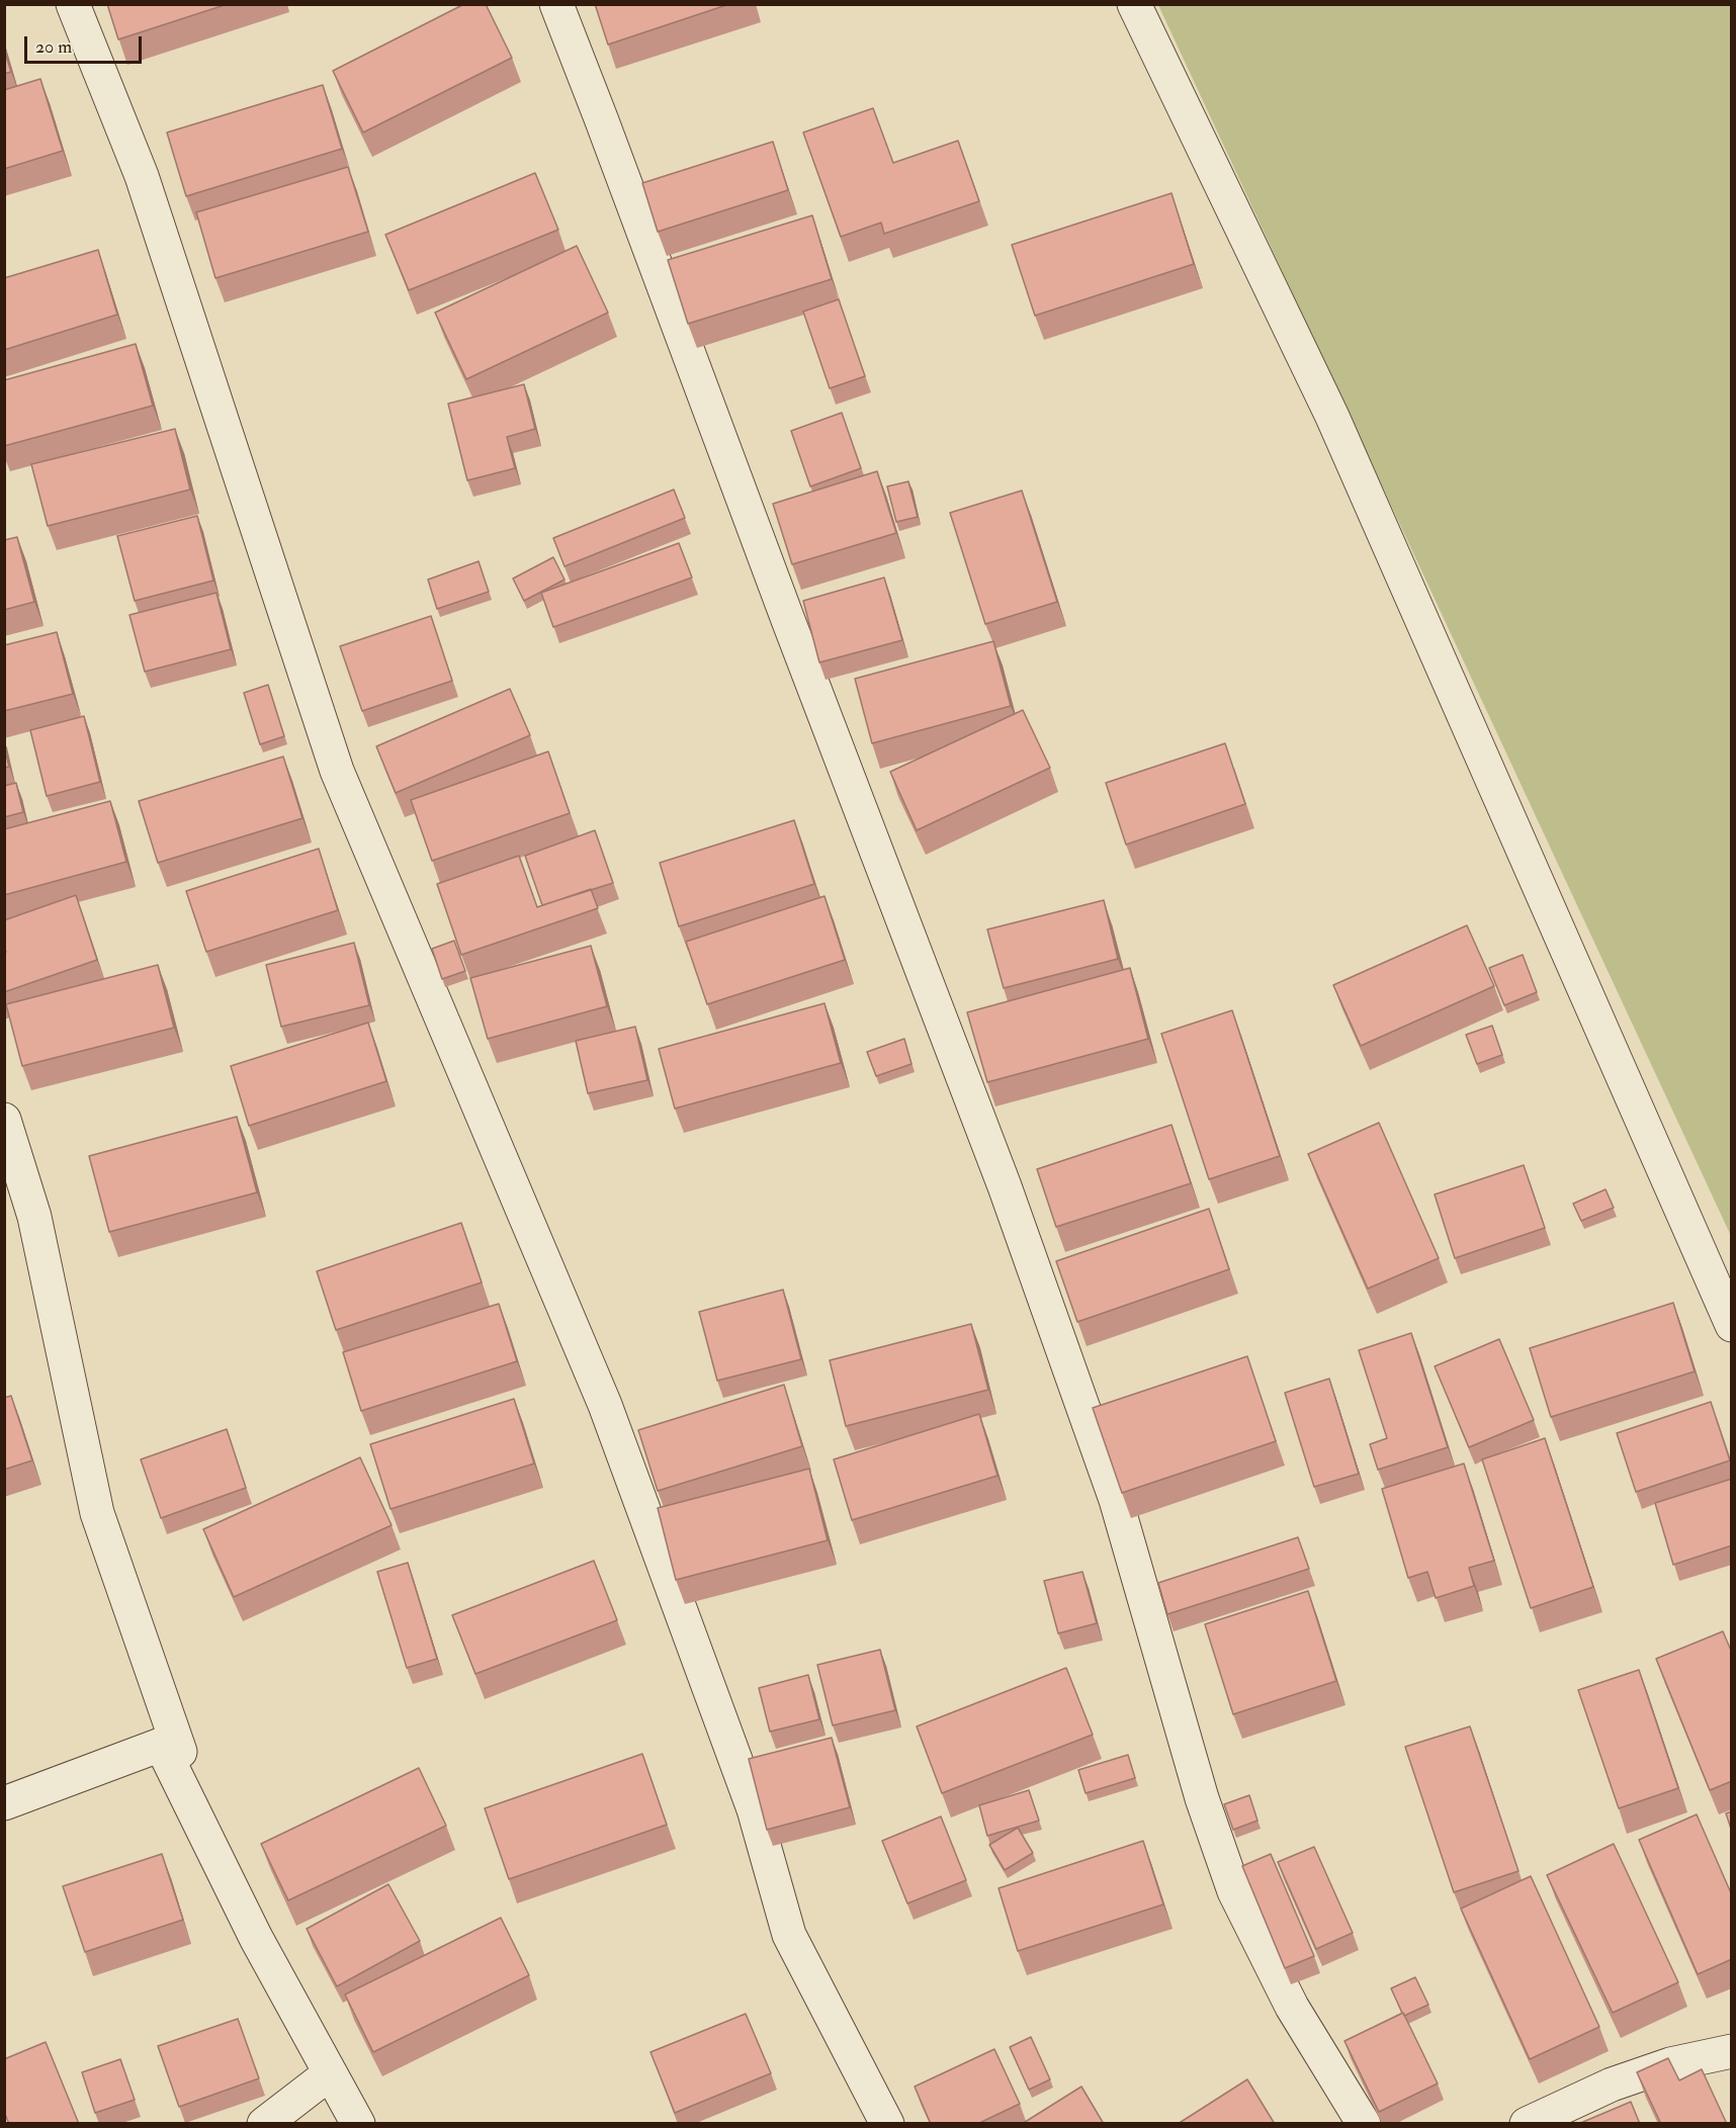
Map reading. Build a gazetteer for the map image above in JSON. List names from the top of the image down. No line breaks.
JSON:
{"scale_bar":"20 m"}
